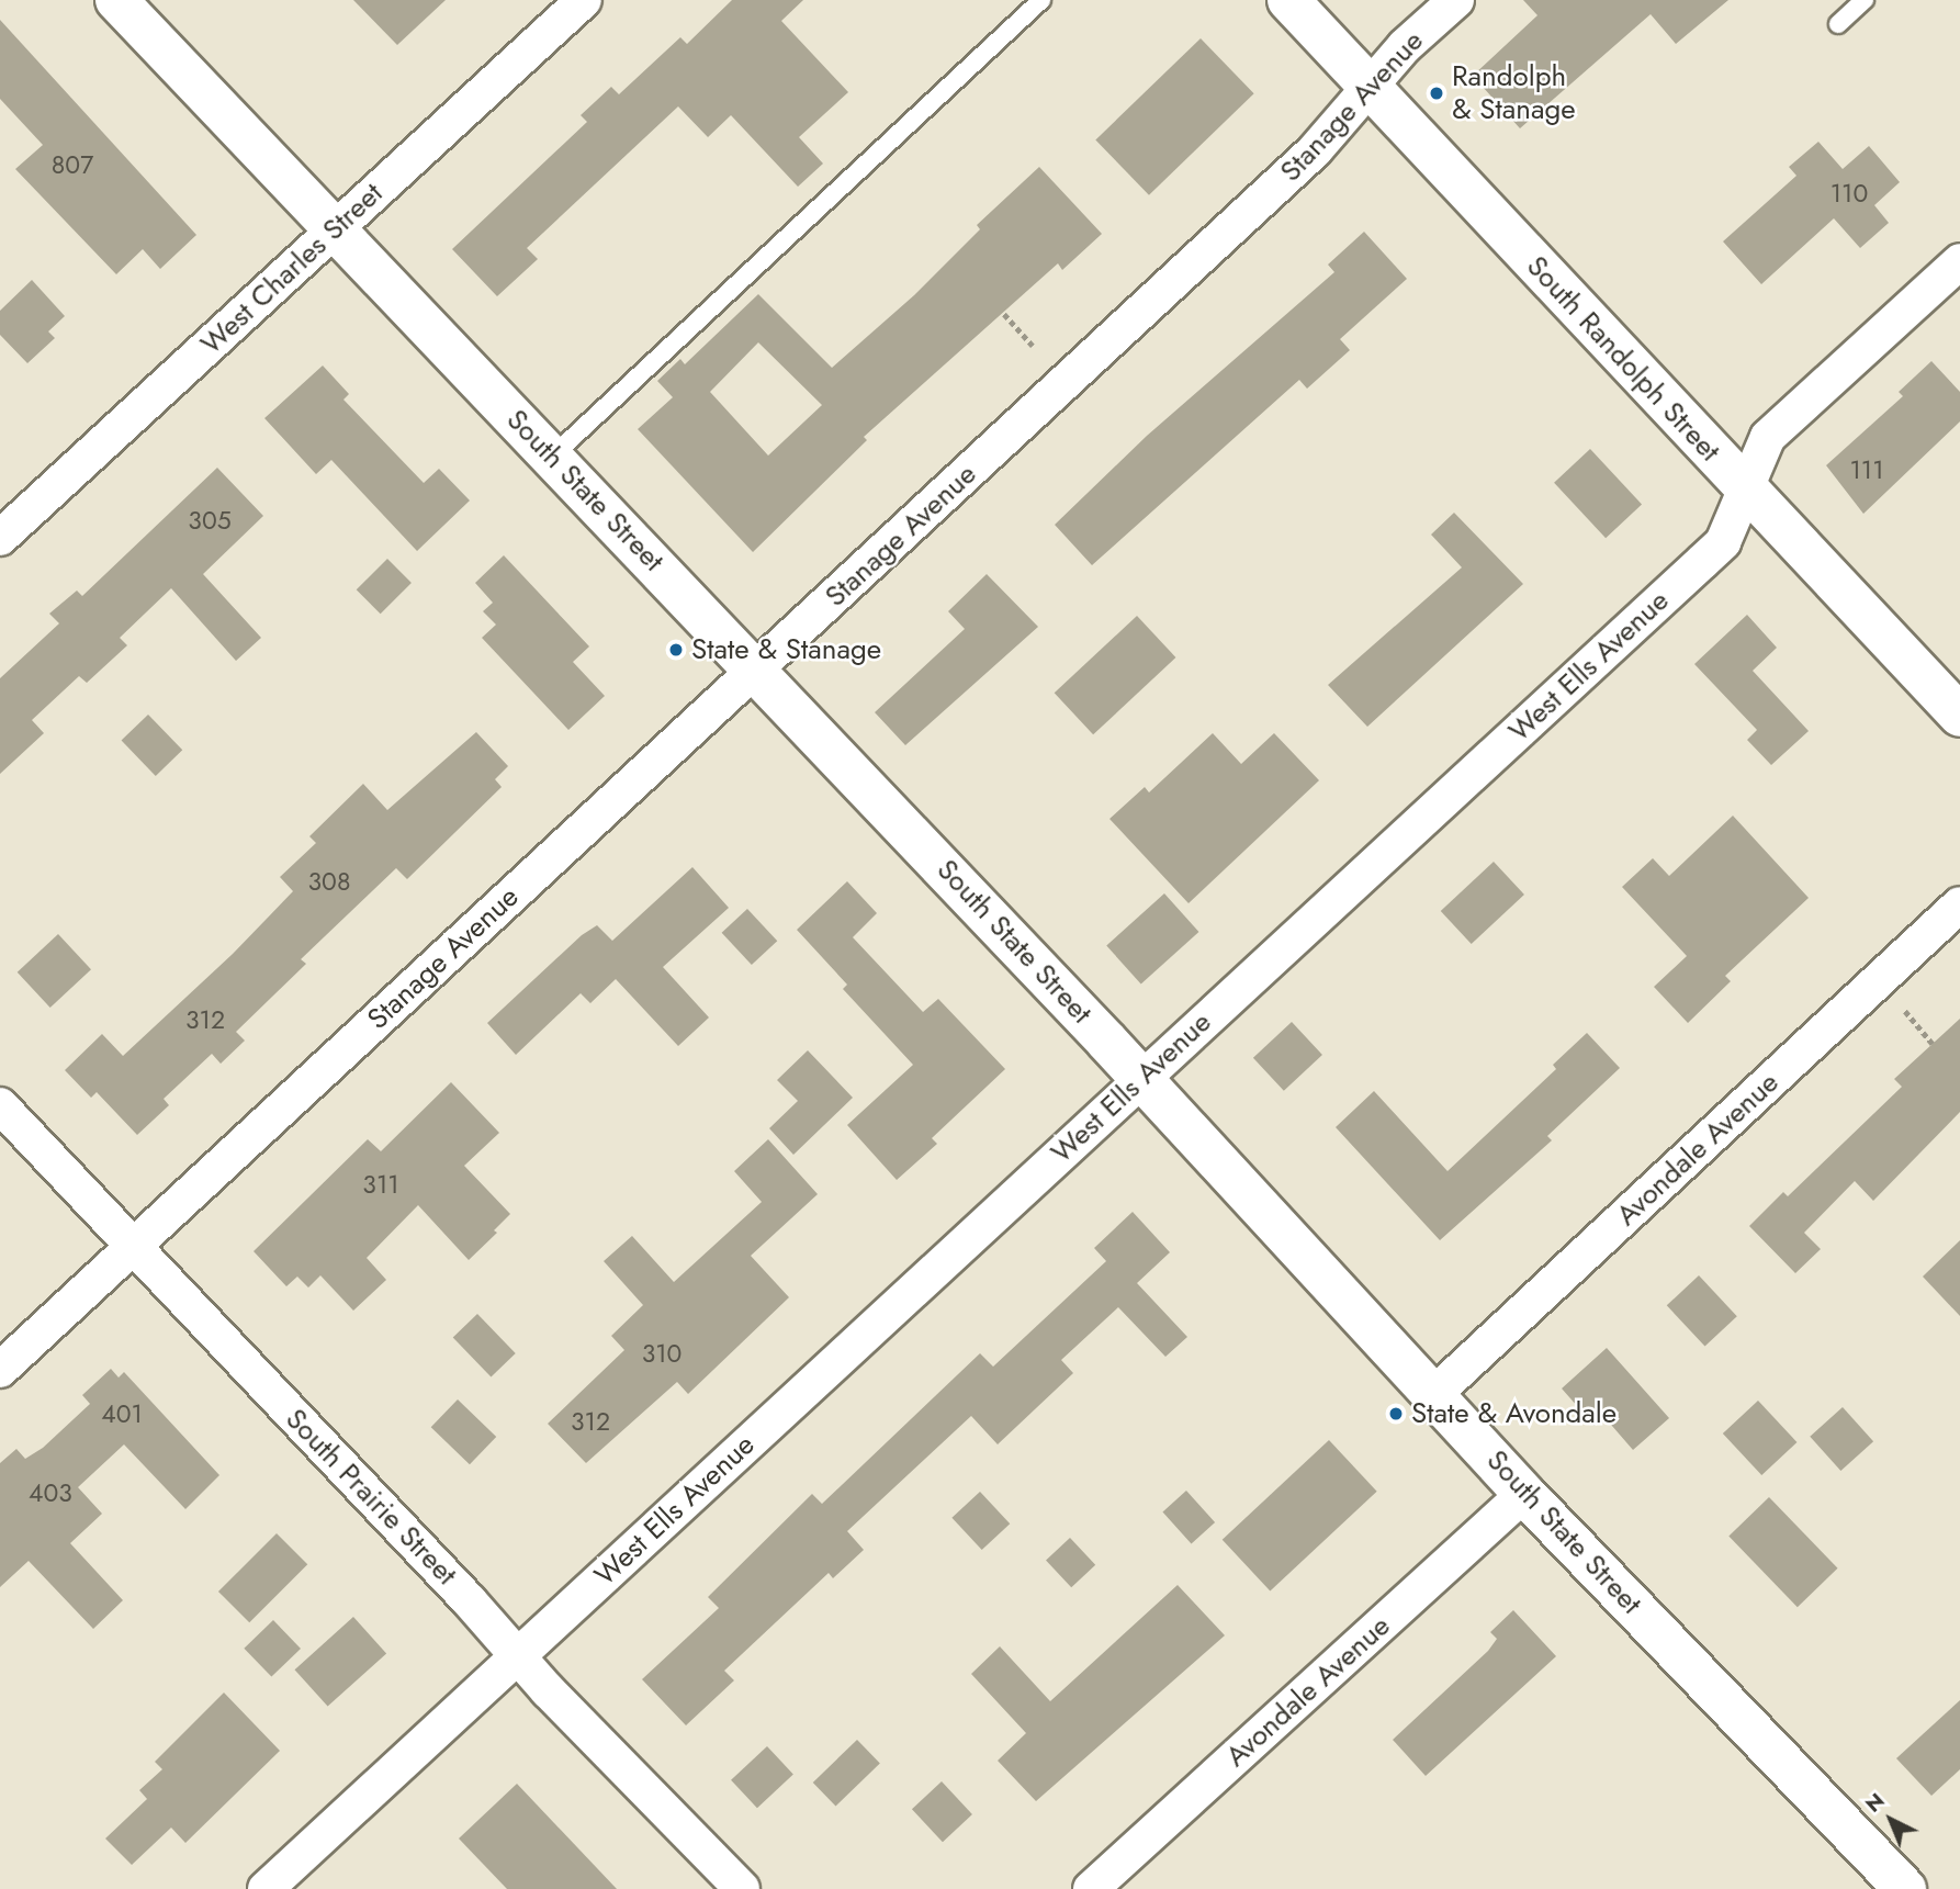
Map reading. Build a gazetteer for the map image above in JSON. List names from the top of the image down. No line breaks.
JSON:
{"streets":{"main road":["South Randolph Street","South State Street"],"street":["Stanage Avenue","West Charles Street","West Ells Avenue","Avondale Avenue","South Prairie Street"]},"crossings":[["Stanage Avenue","South Randolph Street"],["Stanage Avenue","South State Street"],["Stanage Avenue","South Prairie Street"],["West Charles Street","South State Street"],["South Randolph Street","West Ells Avenue"],["South State Street","West Ells Avenue"],["South State Street","Avondale Avenue"],["West Ells Avenue","South Prairie Street"]],"places":["Randolph & Stanage","State & Stanage","State & Avondale"],"house_numbers":["807","110","111","305","308","312","311","310","401","312","403"],"north":"top left"}
